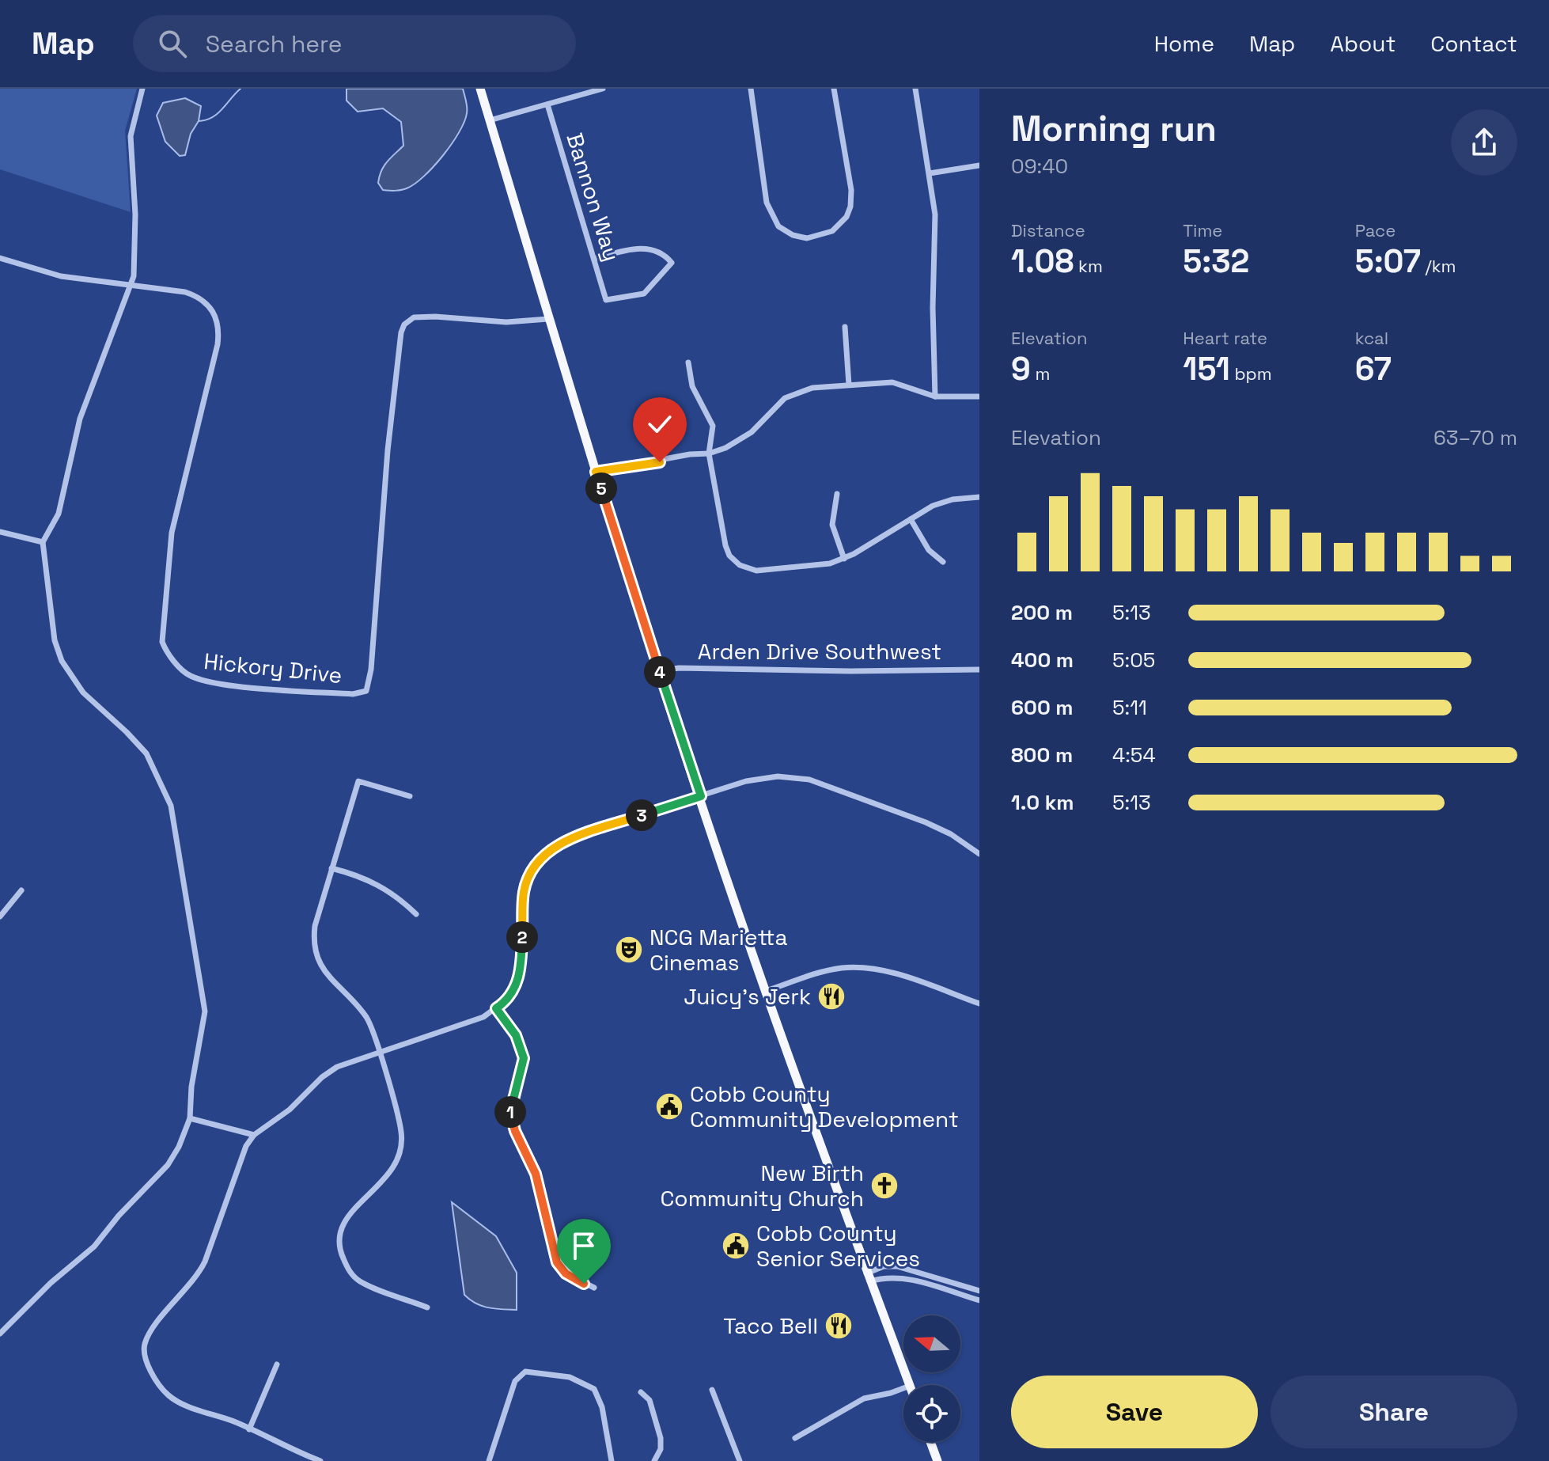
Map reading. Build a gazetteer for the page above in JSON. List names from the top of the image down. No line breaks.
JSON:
{"streets":{"street":["Bannon Way","Arden Drive Southwest","Hickory Drive"]},"places":{"theatre":["NCG Marietta Cinemas"],"restaurant":["Juicy's Jerk","Taco Bell"],"public building":["Cobb County Community Development","Cobb County Senior Services"],"church":["New Birth Community Church"]},"north":"left","page":{"header":"Map","search":"Search here","nav":["Home","Map","About","Contact"],"heading":["Morning run","09:40"],"stats":[["Distance","1.08 km"],["Time","5:32"],["Pace","5:07 /km"],["Elevation","9 m"],["Heart rate","151 bpm"],["kcal","67"]],"chart":["Elevation","63–70 m"],"pins":["5","4","3","2","1"],"list":[{"name":"200 m","note":"5:13"},{"name":"400 m","note":"5:05"},{"name":"600 m","note":"5:11"},{"name":"800 m","note":"4:54"},{"name":"1.0 km","note":"5:13"}],"buttons":["Save","Share"]}}
